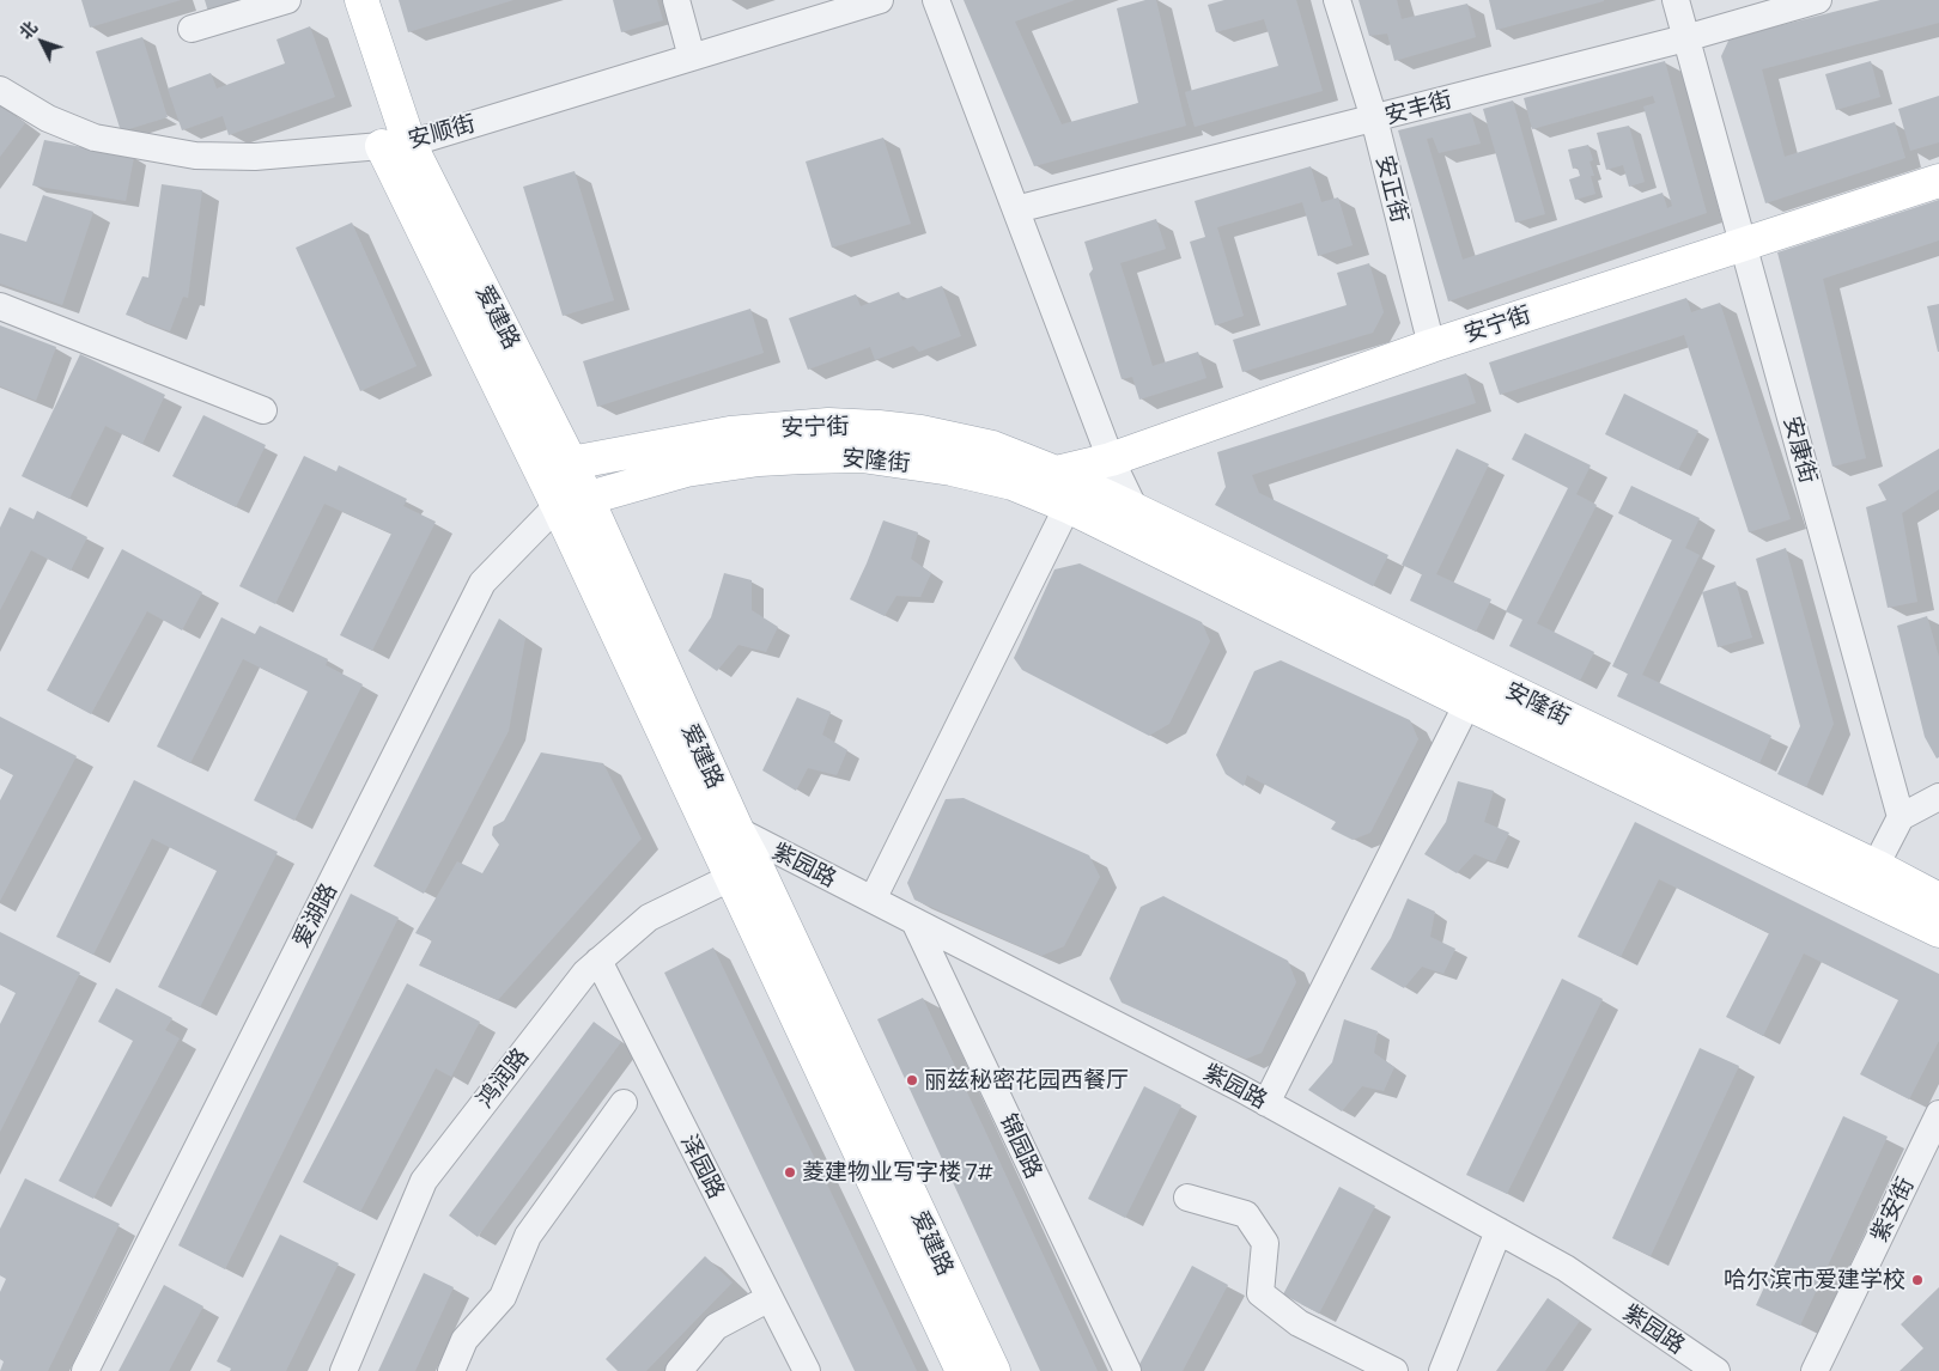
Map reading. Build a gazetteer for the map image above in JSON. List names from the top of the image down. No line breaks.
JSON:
{"streets":{"main road":["爱建路","安宁街","安隆街"],"street":["安丰街","安顺街","安正街","安康街","紫园路","爱湖路","鸿润路","锦园路","泽园路","紫安街"]},"crossings":[["安丰街","安正街"],["安丰街","安康街"],["安顺街","爱建路"],["安正街","安宁街"],["爱建路","安宁街"],["爱建路","安隆街"],["爱建路","紫园路"],["爱建路","爱湖路"],["爱建路","鸿润路"],["安宁街","安康街"],["安宁街","安隆街"],["安宁街","爱湖路"],["安隆街","爱湖路"],["紫园路","锦园路"],["鸿润路","泽园路"]],"places":["丽兹秘密花园西餐厅","菱建物业写字楼 7#","哈尔滨市爱建学校"],"north":"top left"}
